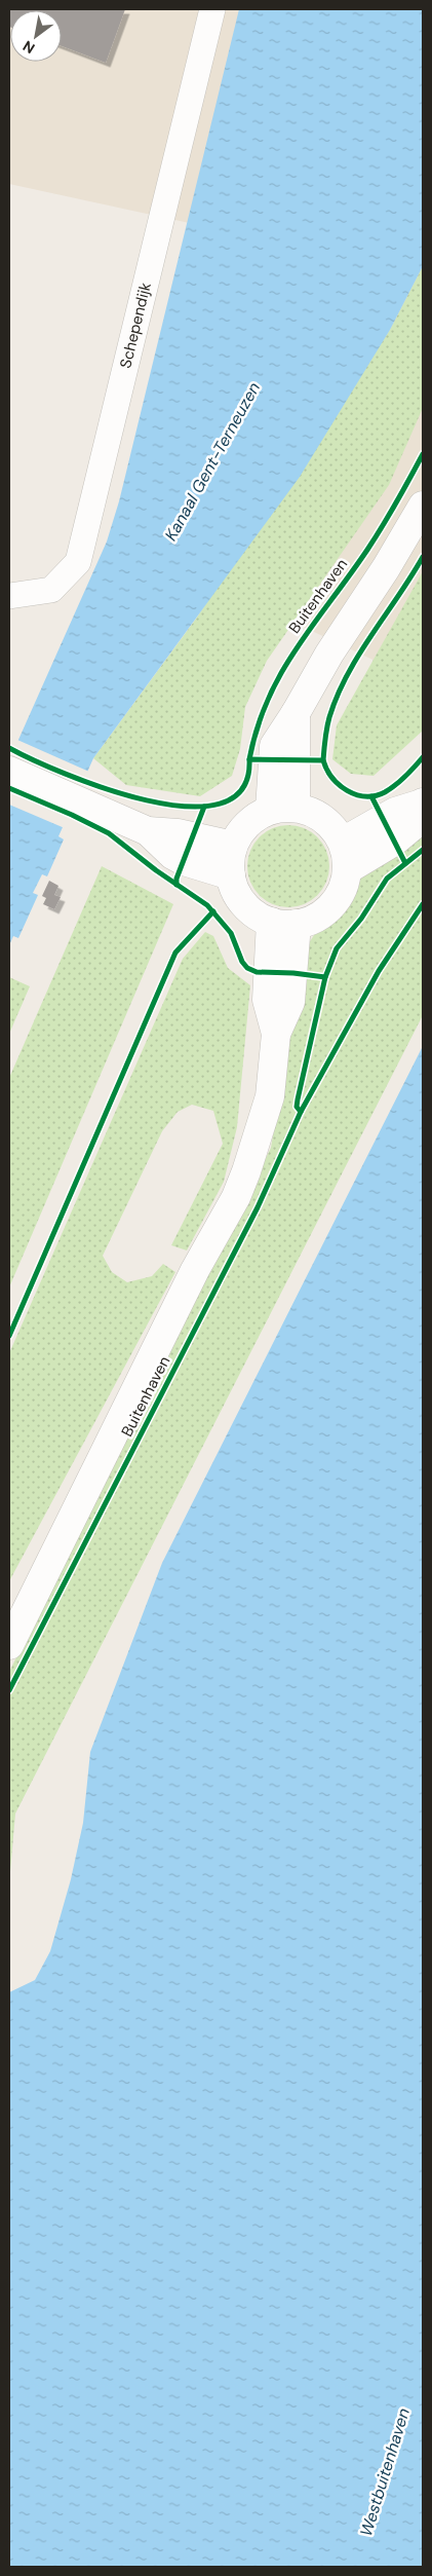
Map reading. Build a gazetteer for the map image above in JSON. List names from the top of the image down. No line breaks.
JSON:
{"streets":{"main road":["Buitenhaven"],"street":["Schependijk"]},"water":["Kanaal Gent-Terneuzen","Westbuitenhaven"],"north":"bottom left"}
